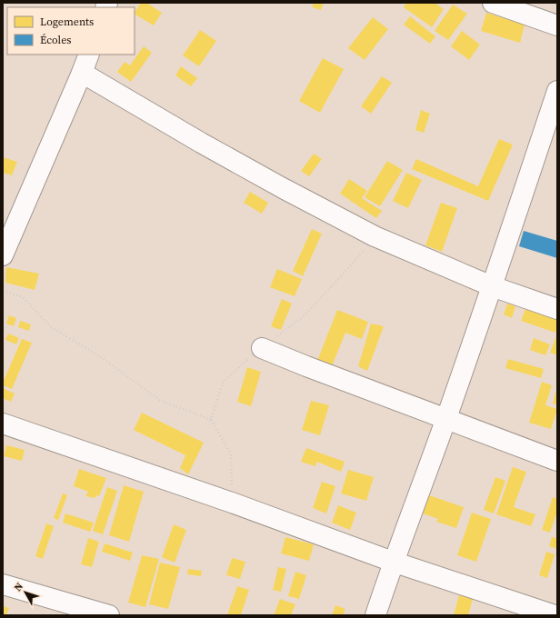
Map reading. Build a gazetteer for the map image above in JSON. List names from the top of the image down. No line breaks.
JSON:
{"legend":["Logements","Écoles"],"north":"top left"}
